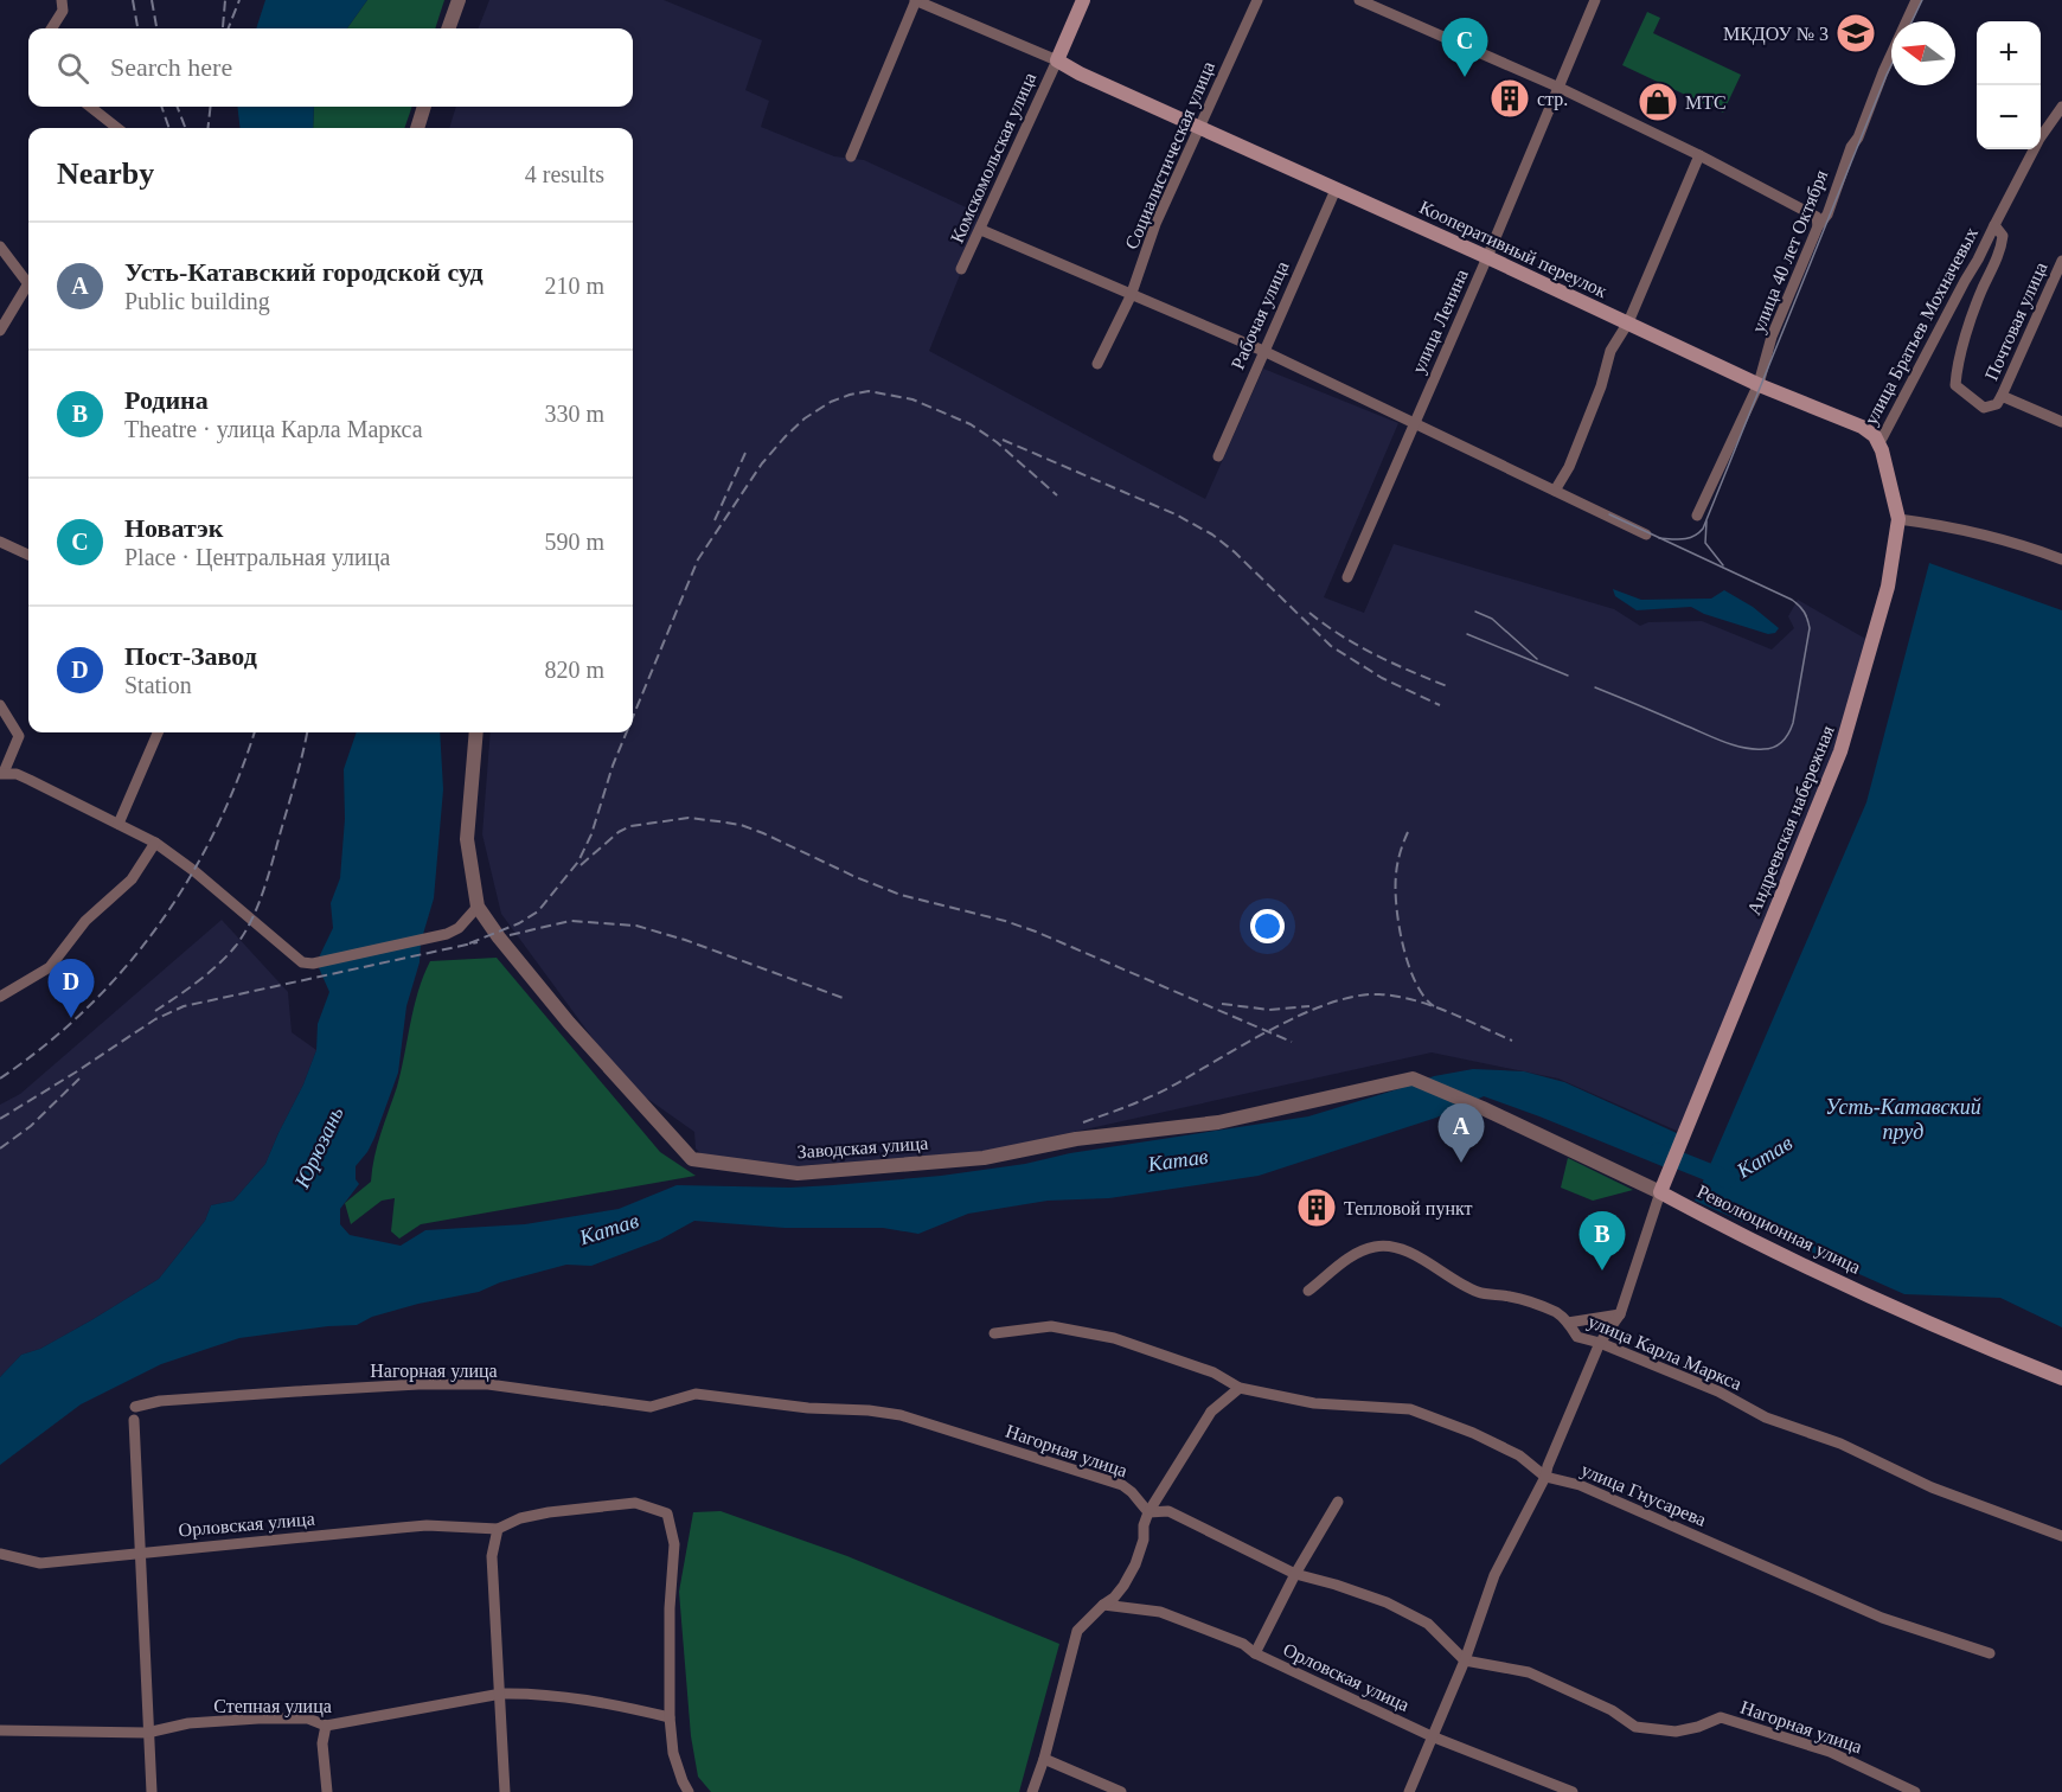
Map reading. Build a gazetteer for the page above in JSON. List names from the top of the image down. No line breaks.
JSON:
{"streets":{"main road":["Кооперативный переулок","Андреевская набережная","Революционная улица"],"street":["Социалистическая улица","Комскомольская улица","улица 40 лет Октября","Рабочая улица","улица Ленина","Почтовая улица","улица Братьев Мохначевых","Заводская улица","улица Карла Маркса","Нагорная улица","улица Гнусарева","Орловская улица","Степная улица"]},"crossings":[["Социалистическая улица","Кооперативный переулок"],["Комскомольская улица","Кооперативный переулок"],["Кооперативный переулок","улица 40 лет Октября"],["Кооперативный переулок","Рабочая улица"],["Кооперативный переулок","улица Ленина"],["Кооперативный переулок","улица Братьев Мохначевых"],["Андреевская набережная","Революционная улица"],["Заводская улица","Революционная улица"]],"water":["Усть-Катавский пруд","Юрюзань","Катав"],"places":{"school or university":["МКДОУ № 3"],"building":["стр.","Тепловой пункт"],"shop":["МТС"]},"north":"left","page":{"pins":["C","D","A","B"],"map_buttons":["+","−"],"search":"Search here","heading":["Nearby","4 results"],"list":[{"mark":"A","name":"Усть-Катавский городской суд","note":"Public building","value":"210 m"},{"mark":"B","name":"Родина","note":"Theatre · улица Карла Маркса","value":"330 m"},{"mark":"C","name":"Новатэк","note":"Place · Центральная улица","value":"590 m"},{"mark":"D","name":"Пост-Завод","note":"Station","value":"820 m"}]}}
